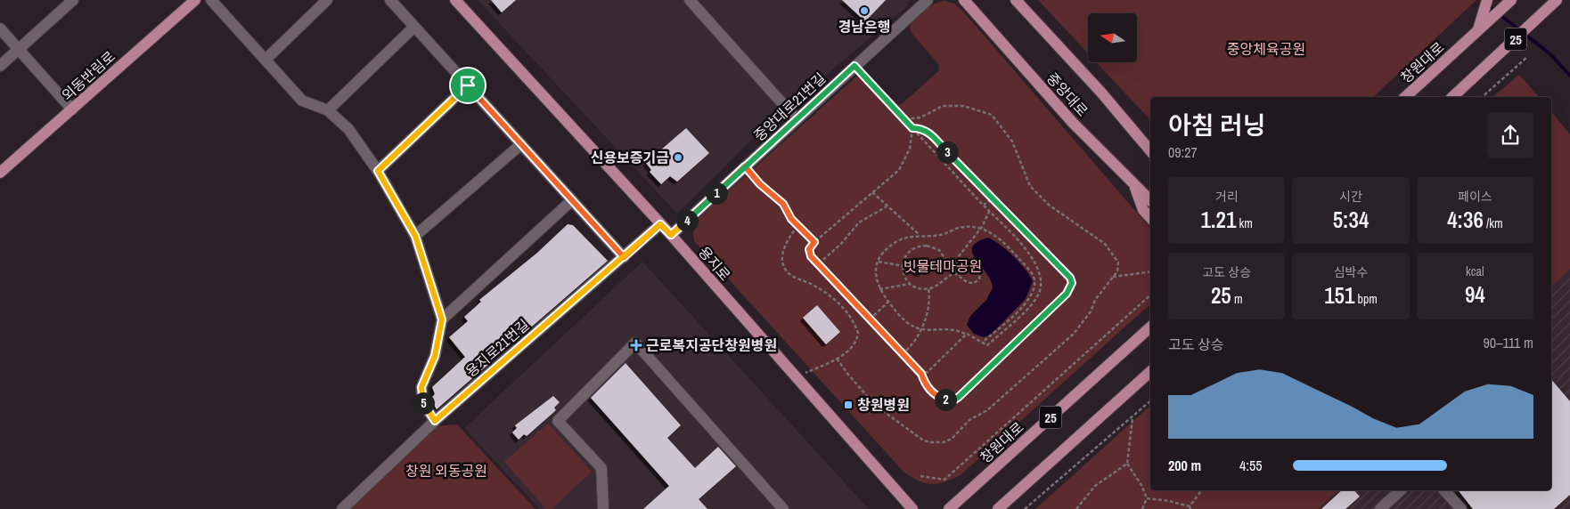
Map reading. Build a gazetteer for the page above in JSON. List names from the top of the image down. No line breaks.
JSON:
{"streets":{"main road":["25","창원대로","외동반림로","중앙대로","용지로"],"street":["중앙대로21번길","용지로21번길"]},"crossings":[["25","창원대로"],["중앙대로21번길","용지로"],["용지로","용지로21번길"]],"parks":["중앙체육공원","빗물테마공원","창원 외동공원"],"places":{"other":["경남은행","신용보증기금"],"health":["근로복지공단창원병원"],"transit":["창원병원"]},"north":"left","page":{"heading":["아침 러닝","09:27"],"pins":["3","1","4","2","5"],"stats":[["거리","1.21 km"],["시간","5:34"],["페이스","4:36 /km"],["고도 상승","25 m"],["심박수","151 bpm"],["kcal","94"]],"chart":["고도 상승","90–111 m"],"list":[{"name":"200 m","note":"4:55"}]}}
